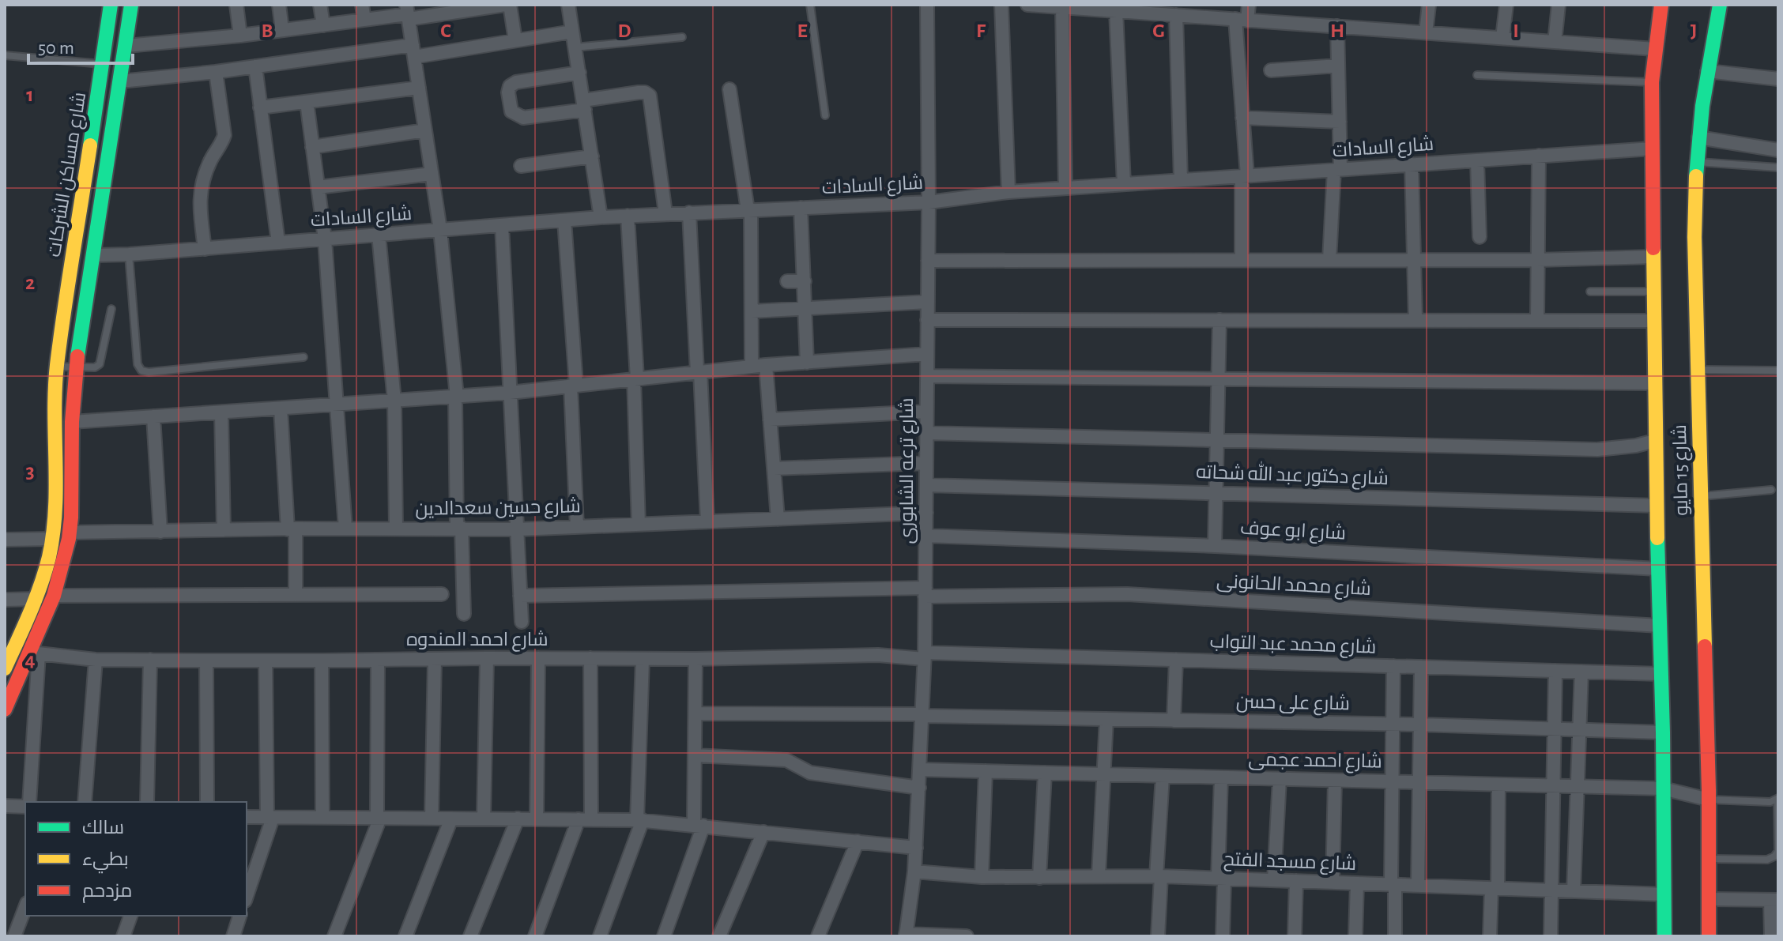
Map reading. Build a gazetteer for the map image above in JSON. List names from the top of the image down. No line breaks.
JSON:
{"streets":{"main road":["شارع مساكن الشركات","شارع 15 مايو"],"street":["شارع السادات","شارع ترعه الشابورى","شارع دكتور عبد الله شحاته","شارع حسين سعدالدين","شارع ابو عوف","شارع محمد الحانونى","شارع احمد المندوه","شارع محمد عبد التواب","شارع على حسن","شارع احمد عجمى","شارع مسجد الفتح"]},"crossings":[["شارع السادات","شارع مساكن الشركات"],["شارع السادات","شارع 15 مايو"],["شارع السادات","شارع ترعه الشابورى"],["شارع مساكن الشركات","شارع حسين سعدالدين"],["شارع مساكن الشركات","شارع احمد المندوه"],["شارع 15 مايو","شارع دكتور عبد الله شحاته"],["شارع 15 مايو","شارع ابو عوف"],["شارع 15 مايو","شارع محمد الحانونى"],["شارع 15 مايو","شارع محمد عبد التواب"],["شارع 15 مايو","شارع على حسن"],["شارع 15 مايو","شارع احمد عجمى"],["شارع 15 مايو","شارع مسجد الفتح"],["شارع ترعه الشابورى","شارع دكتور عبد الله شحاته"],["شارع ترعه الشابورى","شارع حسين سعدالدين"],["شارع ترعه الشابورى","شارع ابو عوف"],["شارع ترعه الشابورى","شارع محمد الحانونى"],["شارع ترعه الشابورى","شارع احمد المندوه"],["شارع ترعه الشابورى","شارع محمد عبد التواب"],["شارع ترعه الشابورى","شارع على حسن"],["شارع ترعه الشابورى","شارع احمد عجمى"],["شارع ترعه الشابورى","شارع مسجد الفتح"],["شارع احمد المندوه","شارع محمد عبد التواب"]],"legend":["سالك","بطيء","مزدحم"],"scale_bar":"50 m","grid":{"columns":["B","C","D","E","F","G","H","I","J"],"rows":["1","2","3","4"]}}
